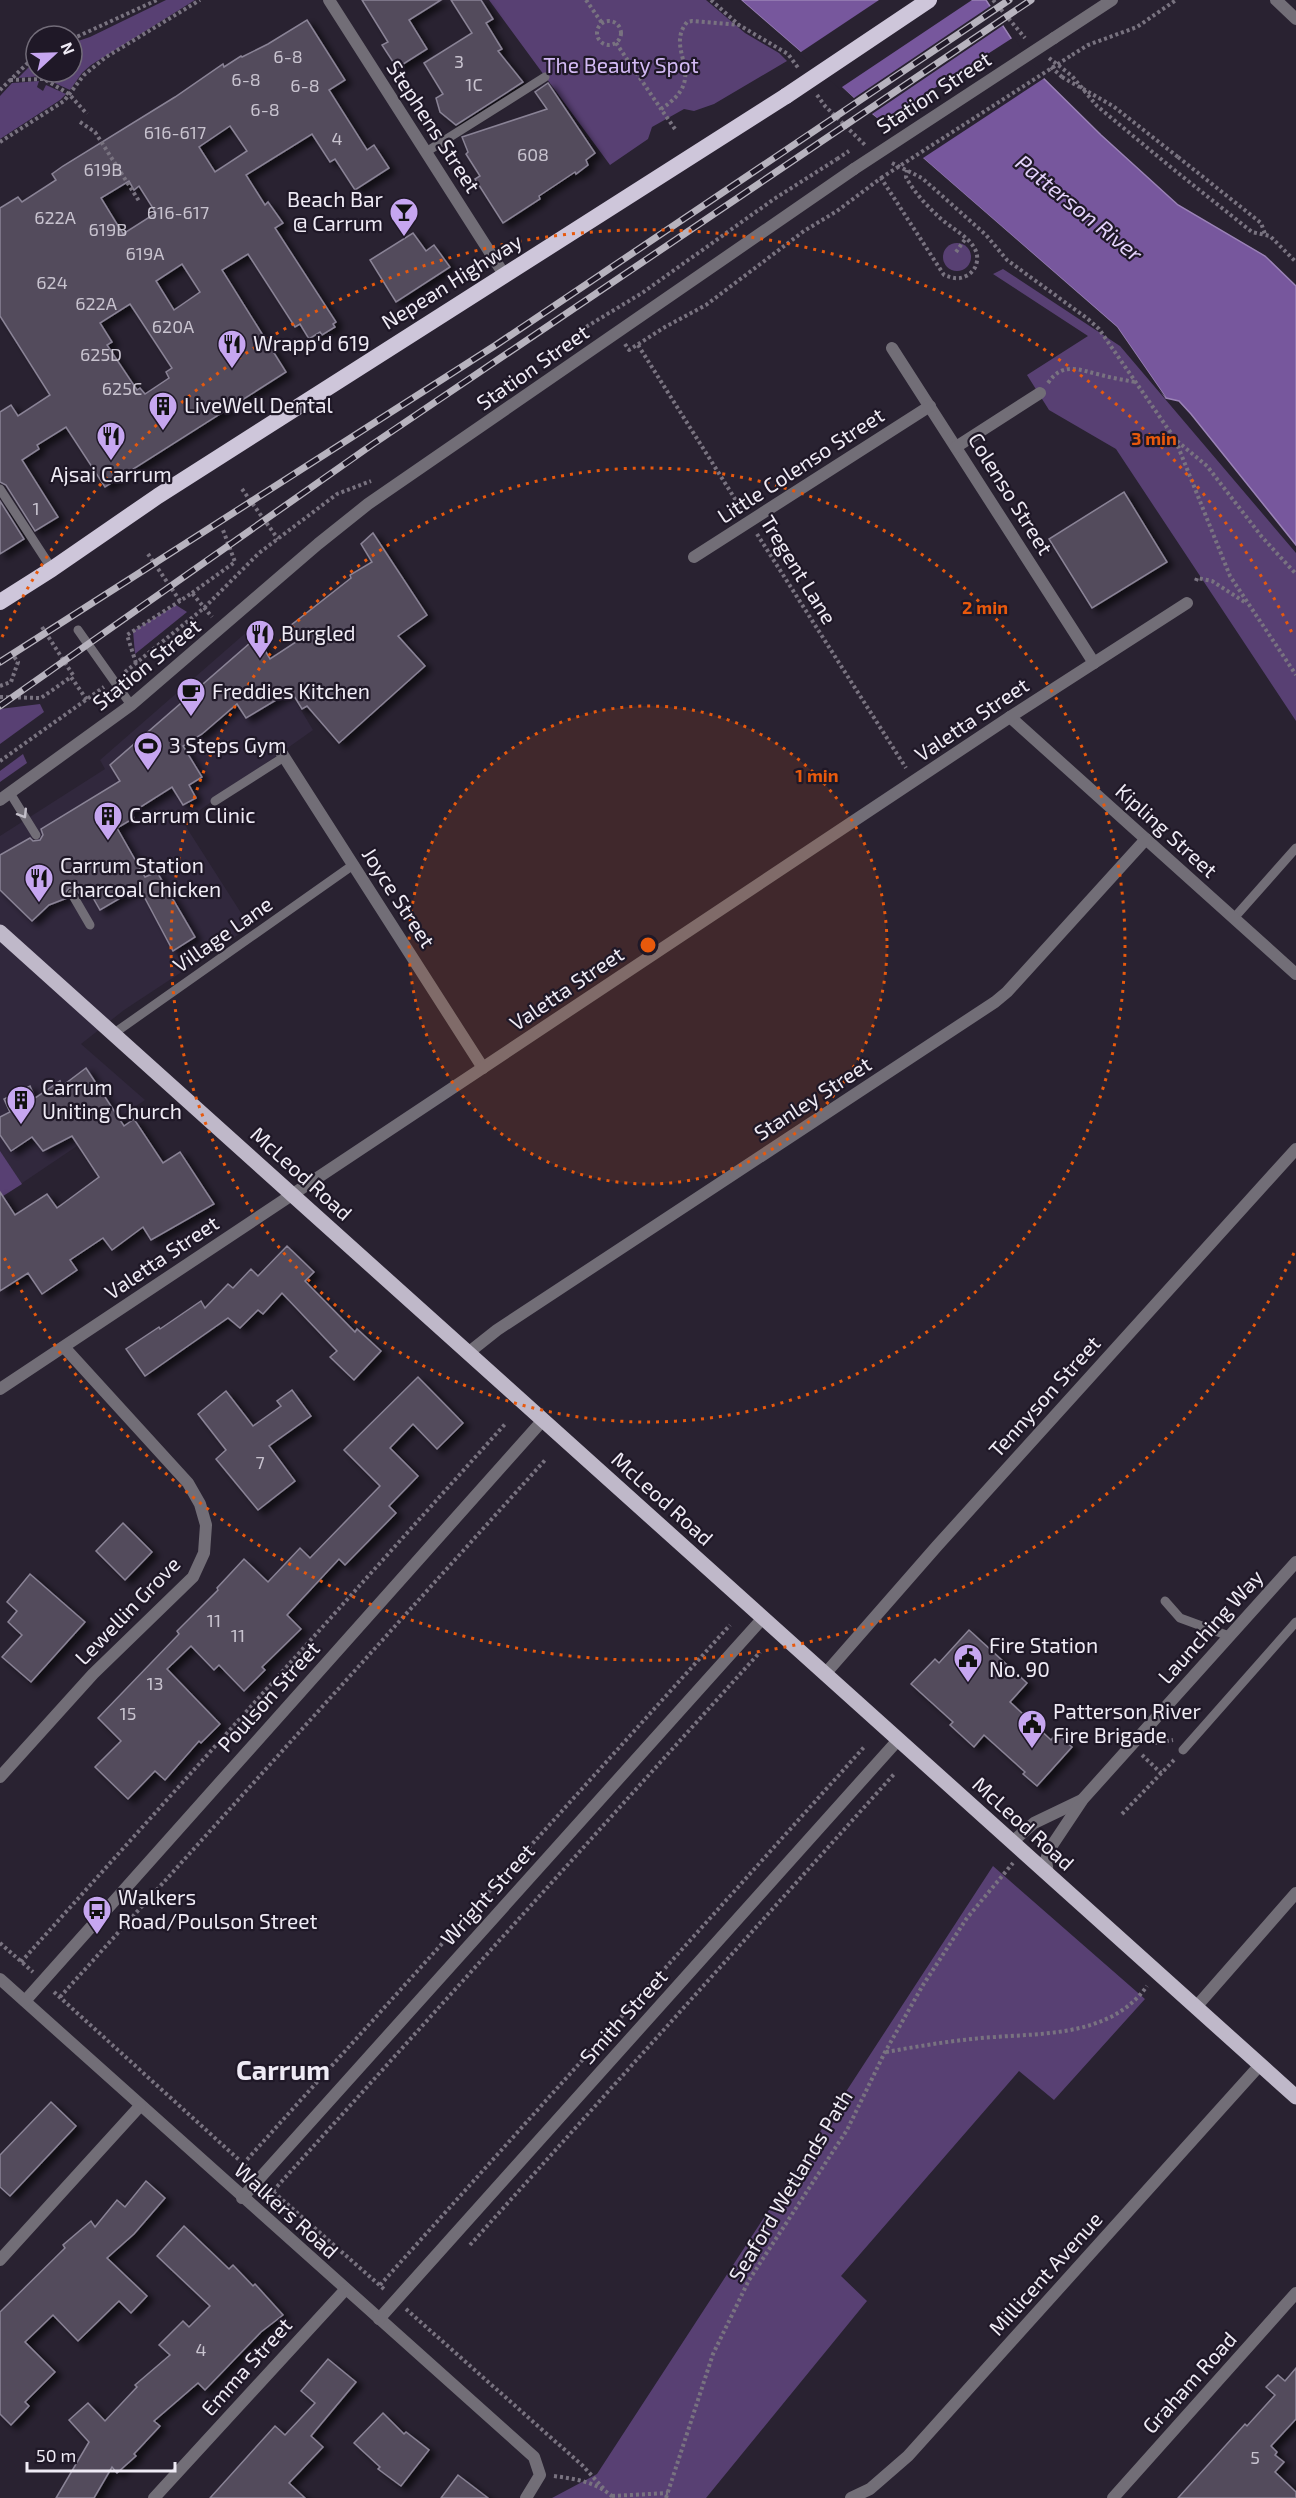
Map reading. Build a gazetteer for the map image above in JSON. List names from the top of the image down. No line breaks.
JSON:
{"streets":{"highway":["Nepean Highway"],"main road":["McLeod Road"],"street":["Station Street","Stephens Street","Little Colenso Street","Colenso Street","Valetta Street","Kipling Street","Joyce Street","Stanley Street","Tennyson Street","Lewellin Grove","Launching Way","Poulson Street","Wright Street","Smith Street","Walkers Road","Millicent Avenue","Emma Street","Graham Road"],"lane":["Village Lane"],"path":["Tregent Lane","Seaford Wetlands Path"]},"crossings":[["Stephens Street","Nepean Highway"],["Little Colenso Street","Colenso Street"],["Little Colenso Street","Tregent Lane"],["Colenso Street","Valetta Street"],["Tregent Lane","Valetta Street"],["Valetta Street","Kipling Street"],["Valetta Street","Joyce Street"],["Valetta Street","McLeod Road"],["Valetta Street","Lewellin Grove"],["Kipling Street","Stanley Street"],["Joyce Street","Village Lane"],["Village Lane","McLeod Road"],["Stanley Street","McLeod Road"],["McLeod Road","Tennyson Street"],["McLeod Road","Launching Way"],["McLeod Road","Poulson Street"],["McLeod Road","Wright Street"],["McLeod Road","Smith Street"],["McLeod Road","Seaford Wetlands Path"],["McLeod Road","Millicent Avenue"],["Launching Way","Seaford Wetlands Path"],["Poulson Street","Walkers Road"],["Wright Street","Walkers Road"],["Smith Street","Walkers Road"],["Walkers Road","Emma Street"]],"districts":["Carrum"],"water":["Patterson River"],"parks":["The Beauty Spot"],"places":{"bar":["Beach Bar @ Carrum"],"restaurant":["Wrapp'd 619","Ajsai Carrum","Burgled","Carrum Station Charcoal Chicken"],"building":["LiveWell Dental","Carrum Clinic","Carrum Uniting Church"],"cafe":["Freddies Kitchen"],"sports":["3 Steps Gym"],"public building":["Fire Station No. 90","Patterson River Fire Brigade"],"bus stop":["Walkers Road/Poulson Street"]},"house_numbers":["6-8","3","6-8","1C","6-8","6-8","616-617","4","608","619B","616-617","622A","619B","619A","624","622A","620A","625D","625C","1","7","11","11","13","15","4","5"],"scale_bar":"50 m","north":"right","rings":["3 min","2 min","1 min"]}
